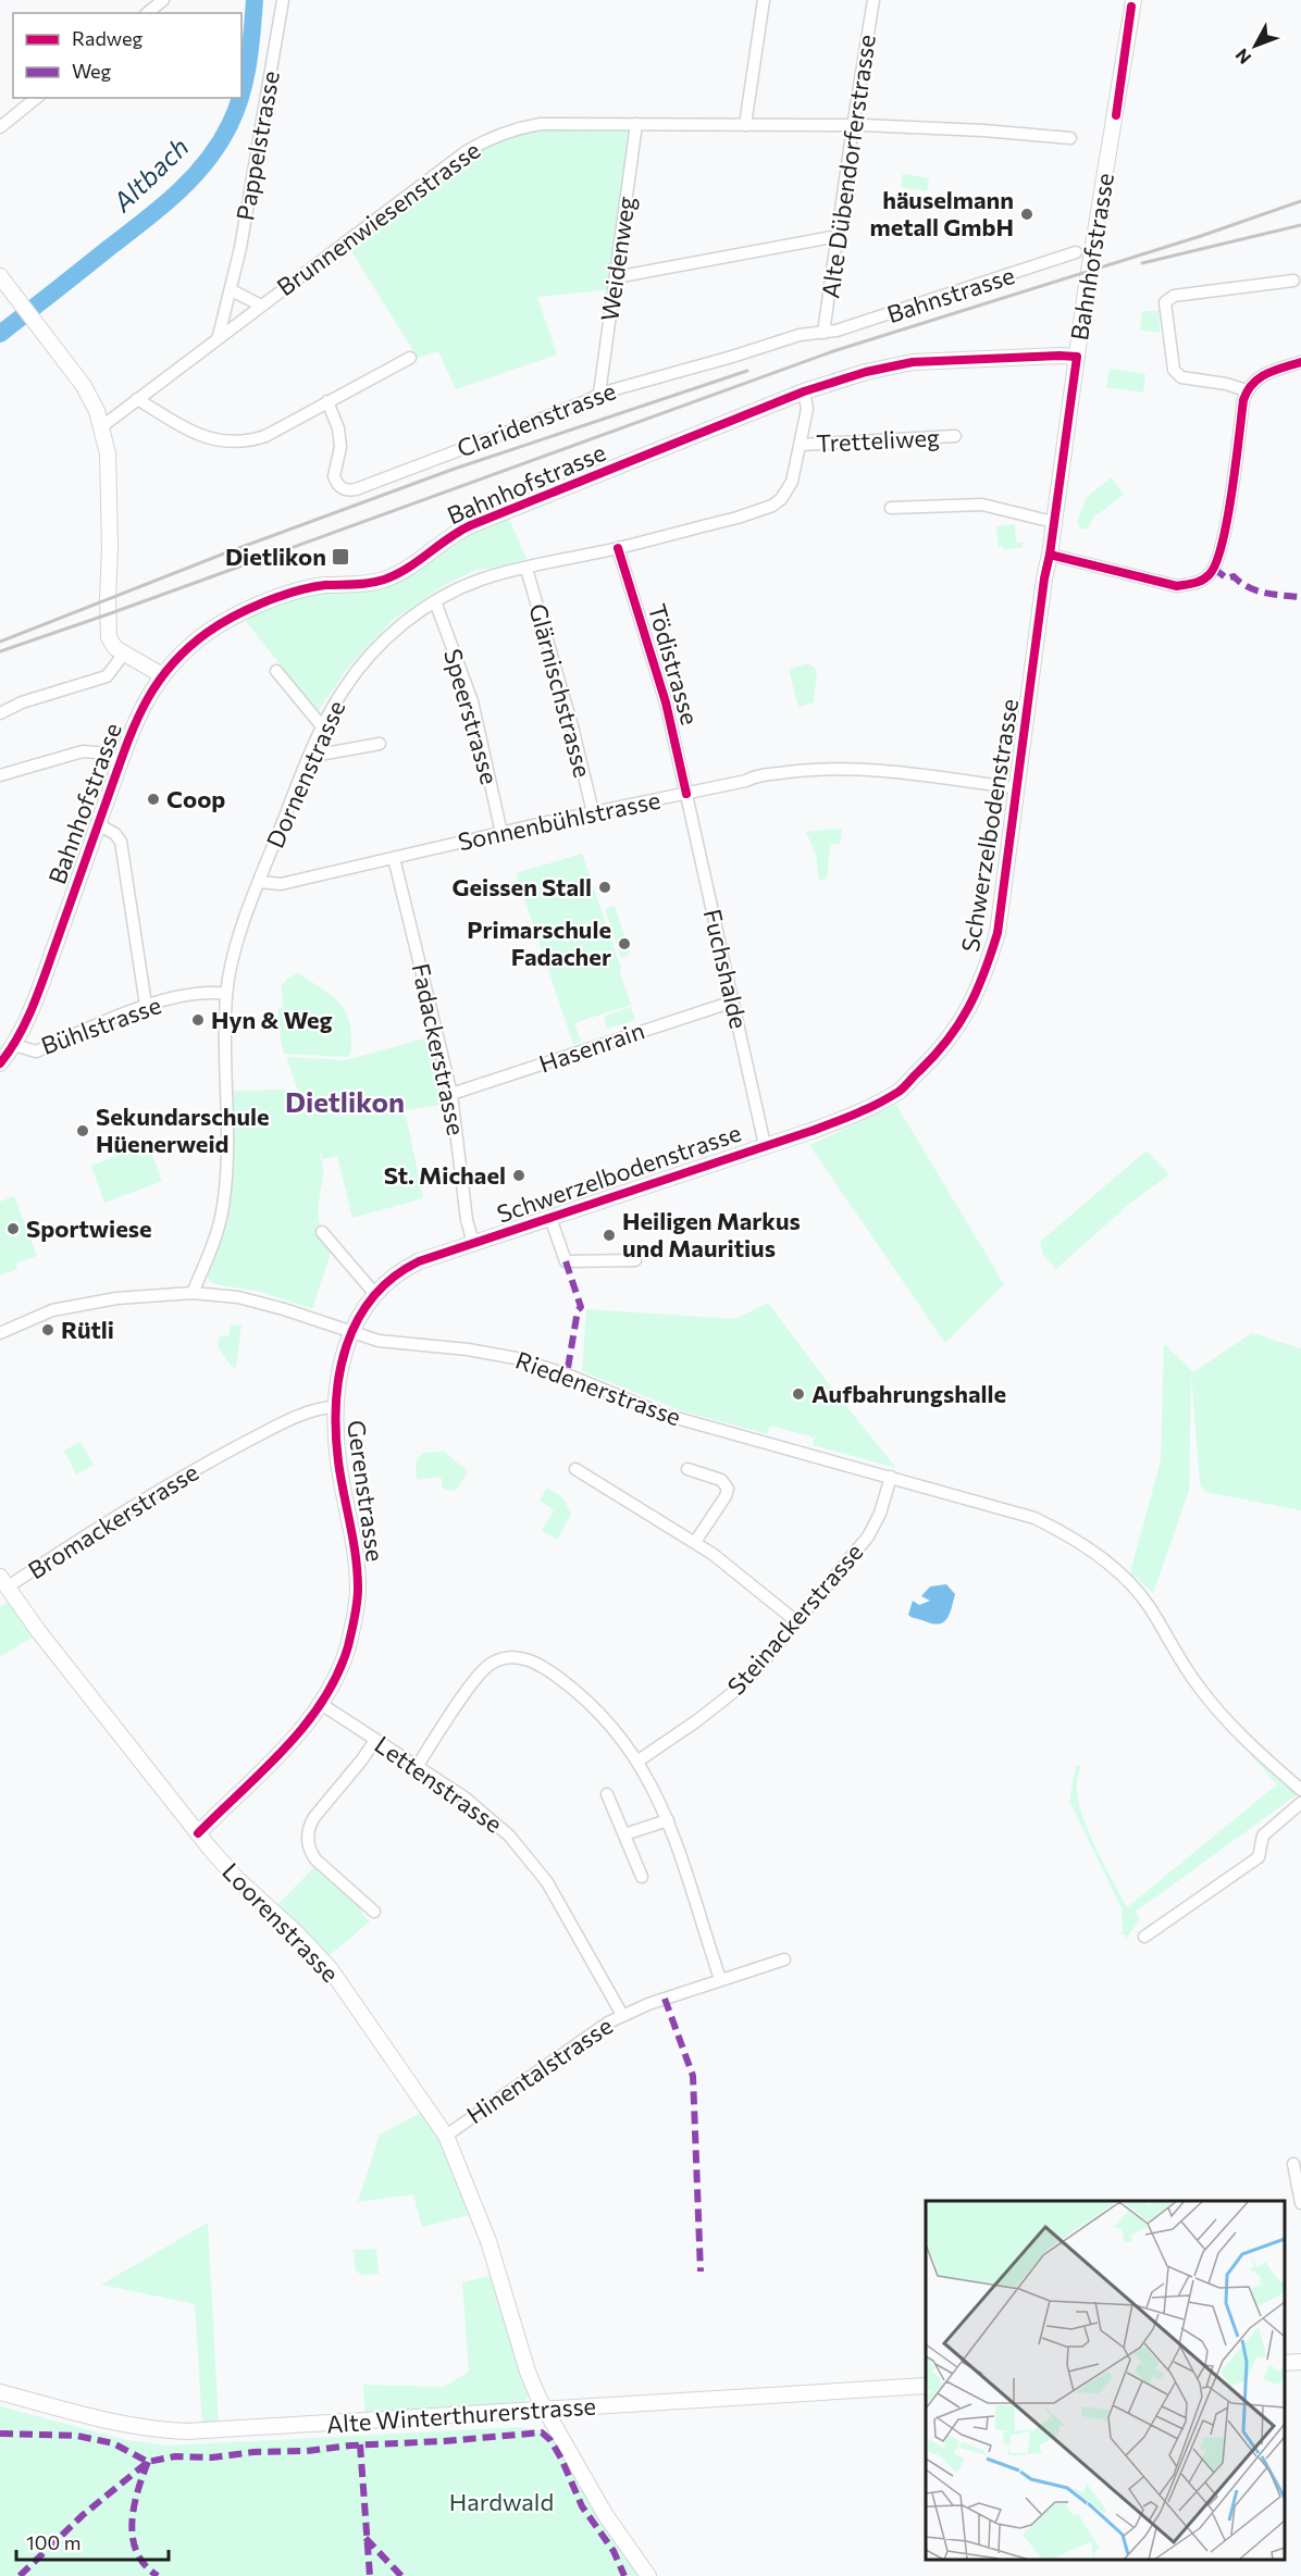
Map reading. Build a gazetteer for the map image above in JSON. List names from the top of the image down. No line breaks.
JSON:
{"streets":{"street":["Pappelstrasse","Alte Dübendorferstrasse","Brunnenwiesenstrasse","Bahnhofstrasse","Weidenweg","Bahnstrasse","Claridenstrasse","Tretteliweg","Tödistrasse","Glärnischstrasse","Speerstrasse","Dornenstrasse","Sonnenbühlstrasse","Schwerzelbodenstrasse","Fuchshalde","Bühlstrasse","Hasenrain","Fadackerstrasse","Riedenerstrasse","Gerenstrasse","Bromackerstrasse","Steinackerstrasse","Lettenstrasse","Loorenstrasse","Hinentalstrasse","Alte Winterthurerstrasse"]},"crossings":[["Pappelstrasse","Brunnenwiesenstrasse"],["Alte Dübendorferstrasse","Brunnenwiesenstrasse"],["Alte Dübendorferstrasse","Bahnstrasse"],["Alte Dübendorferstrasse","Claridenstrasse"],["Brunnenwiesenstrasse","Weidenweg"],["Bahnhofstrasse","Dornenstrasse"],["Bahnhofstrasse","Schwerzelbodenstrasse"],["Bahnhofstrasse","Bühlstrasse"],["Weidenweg","Claridenstrasse"],["Bahnstrasse","Claridenstrasse"],["Tretteliweg","Dornenstrasse"],["Tödistrasse","Dornenstrasse"],["Tödistrasse","Sonnenbühlstrasse"],["Tödistrasse","Fuchshalde"],["Glärnischstrasse","Dornenstrasse"],["Glärnischstrasse","Sonnenbühlstrasse"],["Speerstrasse","Dornenstrasse"],["Speerstrasse","Sonnenbühlstrasse"],["Dornenstrasse","Sonnenbühlstrasse"],["Dornenstrasse","Bühlstrasse"],["Dornenstrasse","Riedenerstrasse"],["Sonnenbühlstrasse","Schwerzelbodenstrasse"],["Sonnenbühlstrasse","Fuchshalde"],["Sonnenbühlstrasse","Fadackerstrasse"],["Schwerzelbodenstrasse","Fuchshalde"],["Schwerzelbodenstrasse","Fadackerstrasse"],["Schwerzelbodenstrasse","Riedenerstrasse"],["Schwerzelbodenstrasse","Gerenstrasse"],["Fuchshalde","Hasenrain"],["Hasenrain","Fadackerstrasse"],["Riedenerstrasse","Gerenstrasse"],["Riedenerstrasse","Steinackerstrasse"],["Gerenstrasse","Bromackerstrasse"],["Gerenstrasse","Lettenstrasse"],["Gerenstrasse","Loorenstrasse"],["Bromackerstrasse","Loorenstrasse"],["Lettenstrasse","Hinentalstrasse"],["Loorenstrasse","Hinentalstrasse"],["Loorenstrasse","Alte Winterthurerstrasse"]],"districts":["Dietlikon"],"water":["Altbach"],"parks":["Hardwald"],"places":{"other":["häuselmann metall GmbH","Coop","Geissen Stall","Primarschule Fadacher","Hyn & Weg","Sekundarschule Hüenerweid","St. Michael","Sportwiese","Heiligen Markus und Mauritius","Rütli","Aufbahrungshalle"],"transit":["Dietlikon"]},"legend":["Radweg","Weg"],"scale_bar":"100 m","north":"bottom left"}
